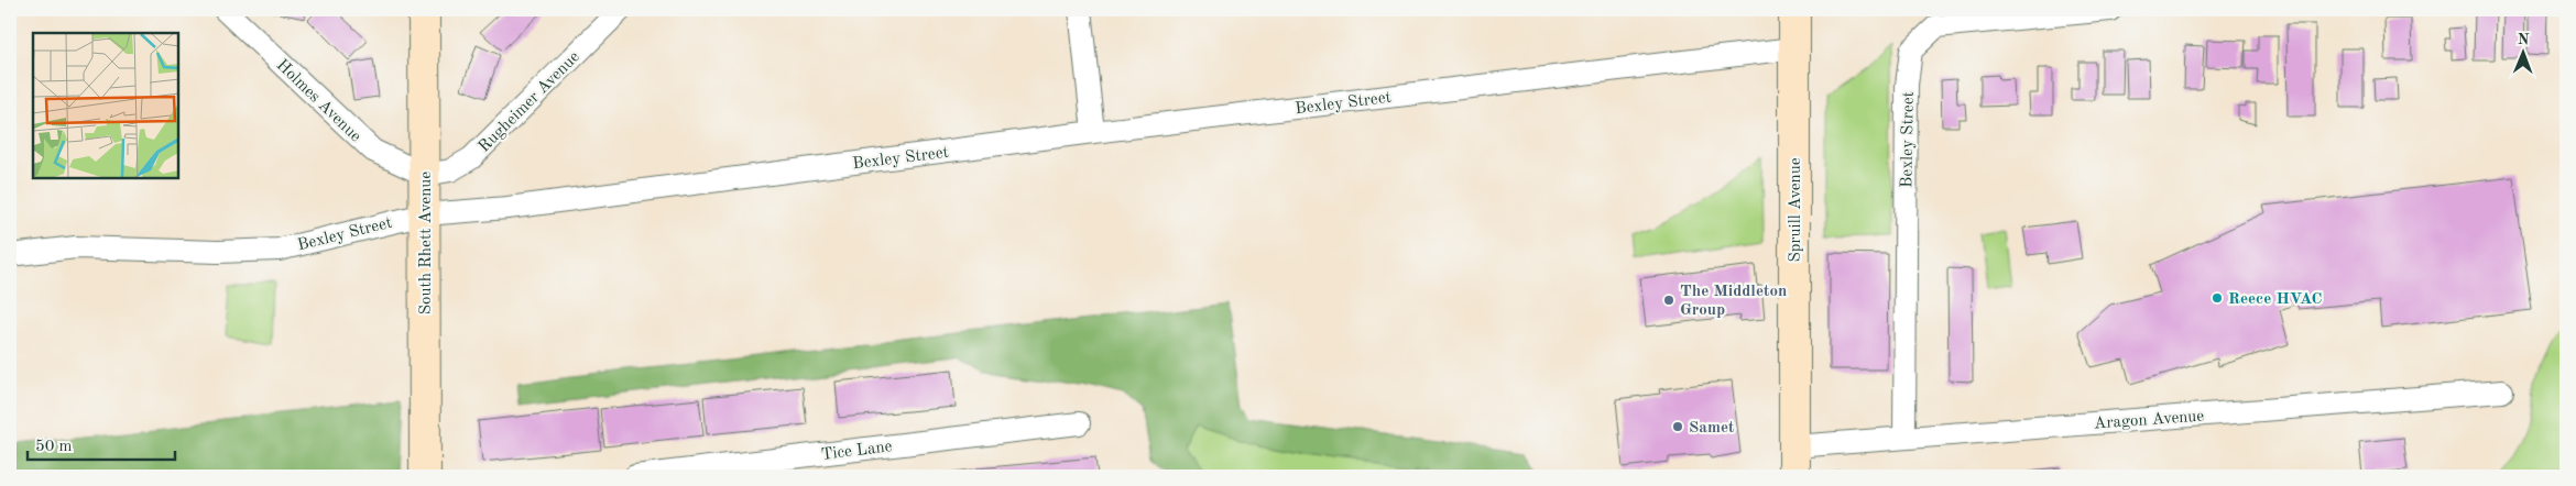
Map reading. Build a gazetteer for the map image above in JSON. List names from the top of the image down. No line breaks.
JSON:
{"streets":{"street":["Holmes Avenue","Rugheimer Avenue","Bexley Street","Spruill Avenue","South Rhett Avenue","Aragon Avenue","Tice Lane"]},"crossings":[["Holmes Avenue","Rugheimer Avenue"],["Holmes Avenue","South Rhett Avenue"],["Rugheimer Avenue","South Rhett Avenue"],["Bexley Street","Spruill Avenue"],["Bexley Street","South Rhett Avenue"],["Bexley Street","Aragon Avenue"],["Spruill Avenue","Aragon Avenue"]],"places":["Reece HVAC","The Middleton Group","Samet"],"scale_bar":"50 m","north":"top"}
